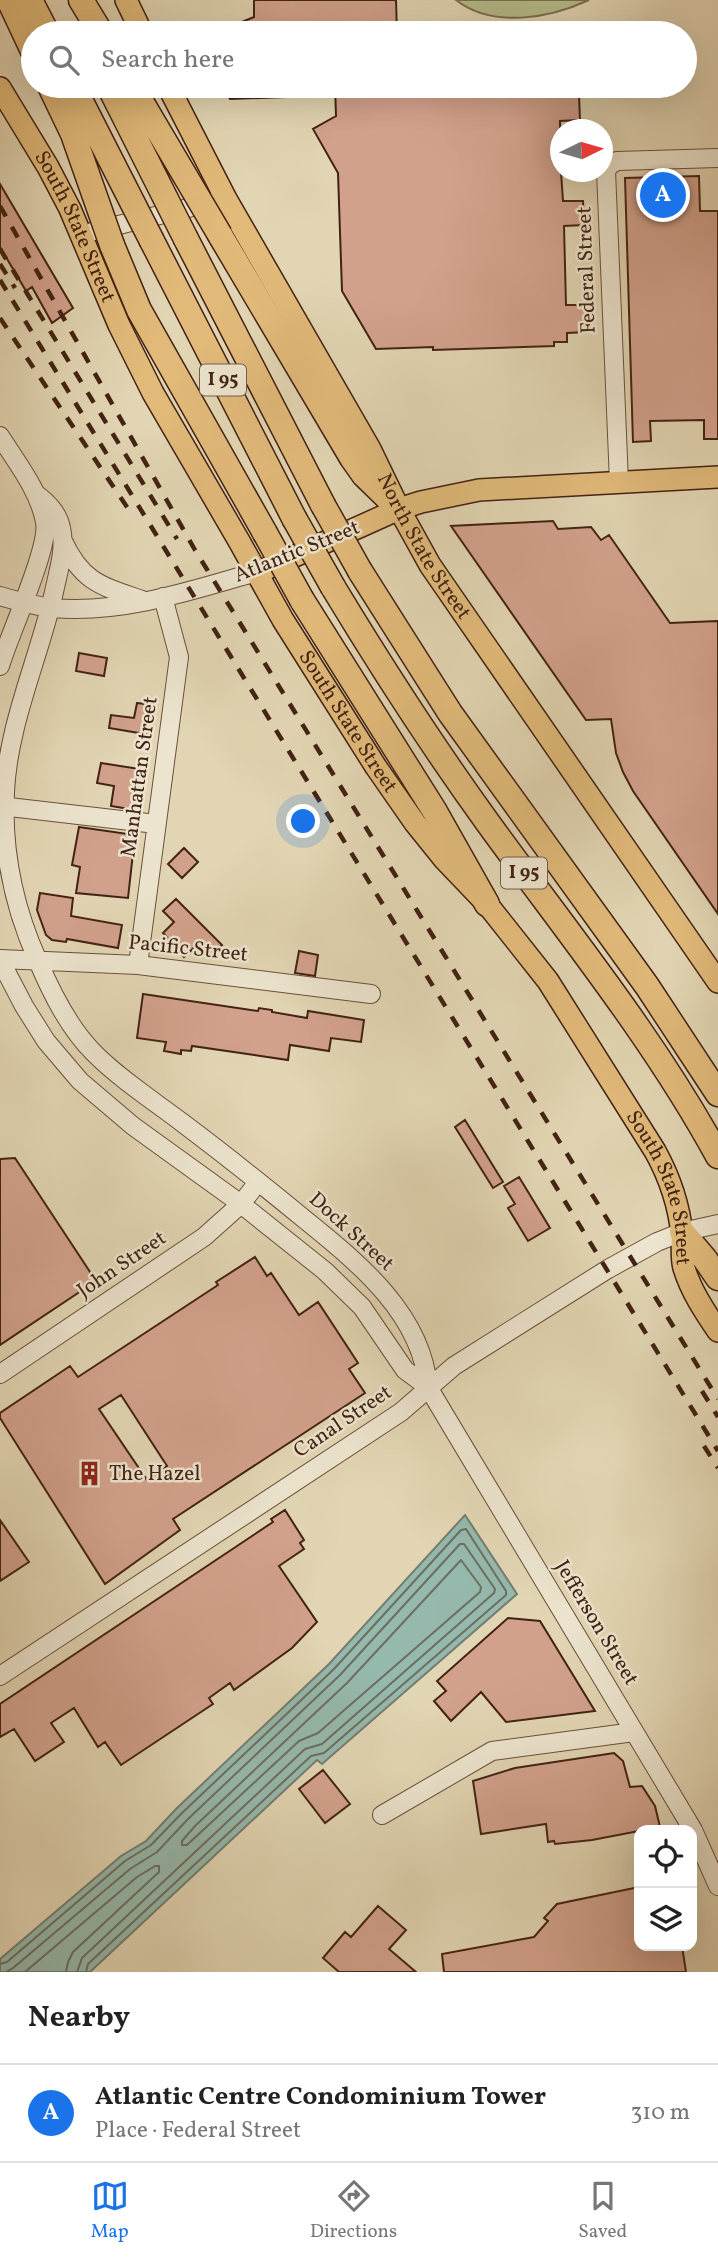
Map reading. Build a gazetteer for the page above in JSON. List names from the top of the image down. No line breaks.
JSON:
{"streets":{"highway":["I 95"],"main road":["South State Street","North State Street","Atlantic Street"],"street":["Federal Street","Manhattan Street","Pacific Street","Dock Street","John Street","Canal Street","Jefferson Street"]},"crossings":[["South State Street","Atlantic Street"],["South State Street","Canal Street"],["Federal Street","Atlantic Street"],["North State Street","Atlantic Street"],["Atlantic Street","Manhattan Street"],["Atlantic Street","Dock Street"],["Manhattan Street","Pacific Street"],["Pacific Street","Dock Street"],["Dock Street","John Street"],["Dock Street","Canal Street"],["Dock Street","Jefferson Street"],["Canal Street","Jefferson Street"]],"places":{"building":["The Hazel"]},"north":"right","page":{"search":"Search here","pins":"A","heading":"Nearby","list":[{"mark":"A","name":"Atlantic Centre Condominium Tower","note":"Place · Federal Street","value":"310 m"}],"nav":["Map","Directions","Saved"]}}
